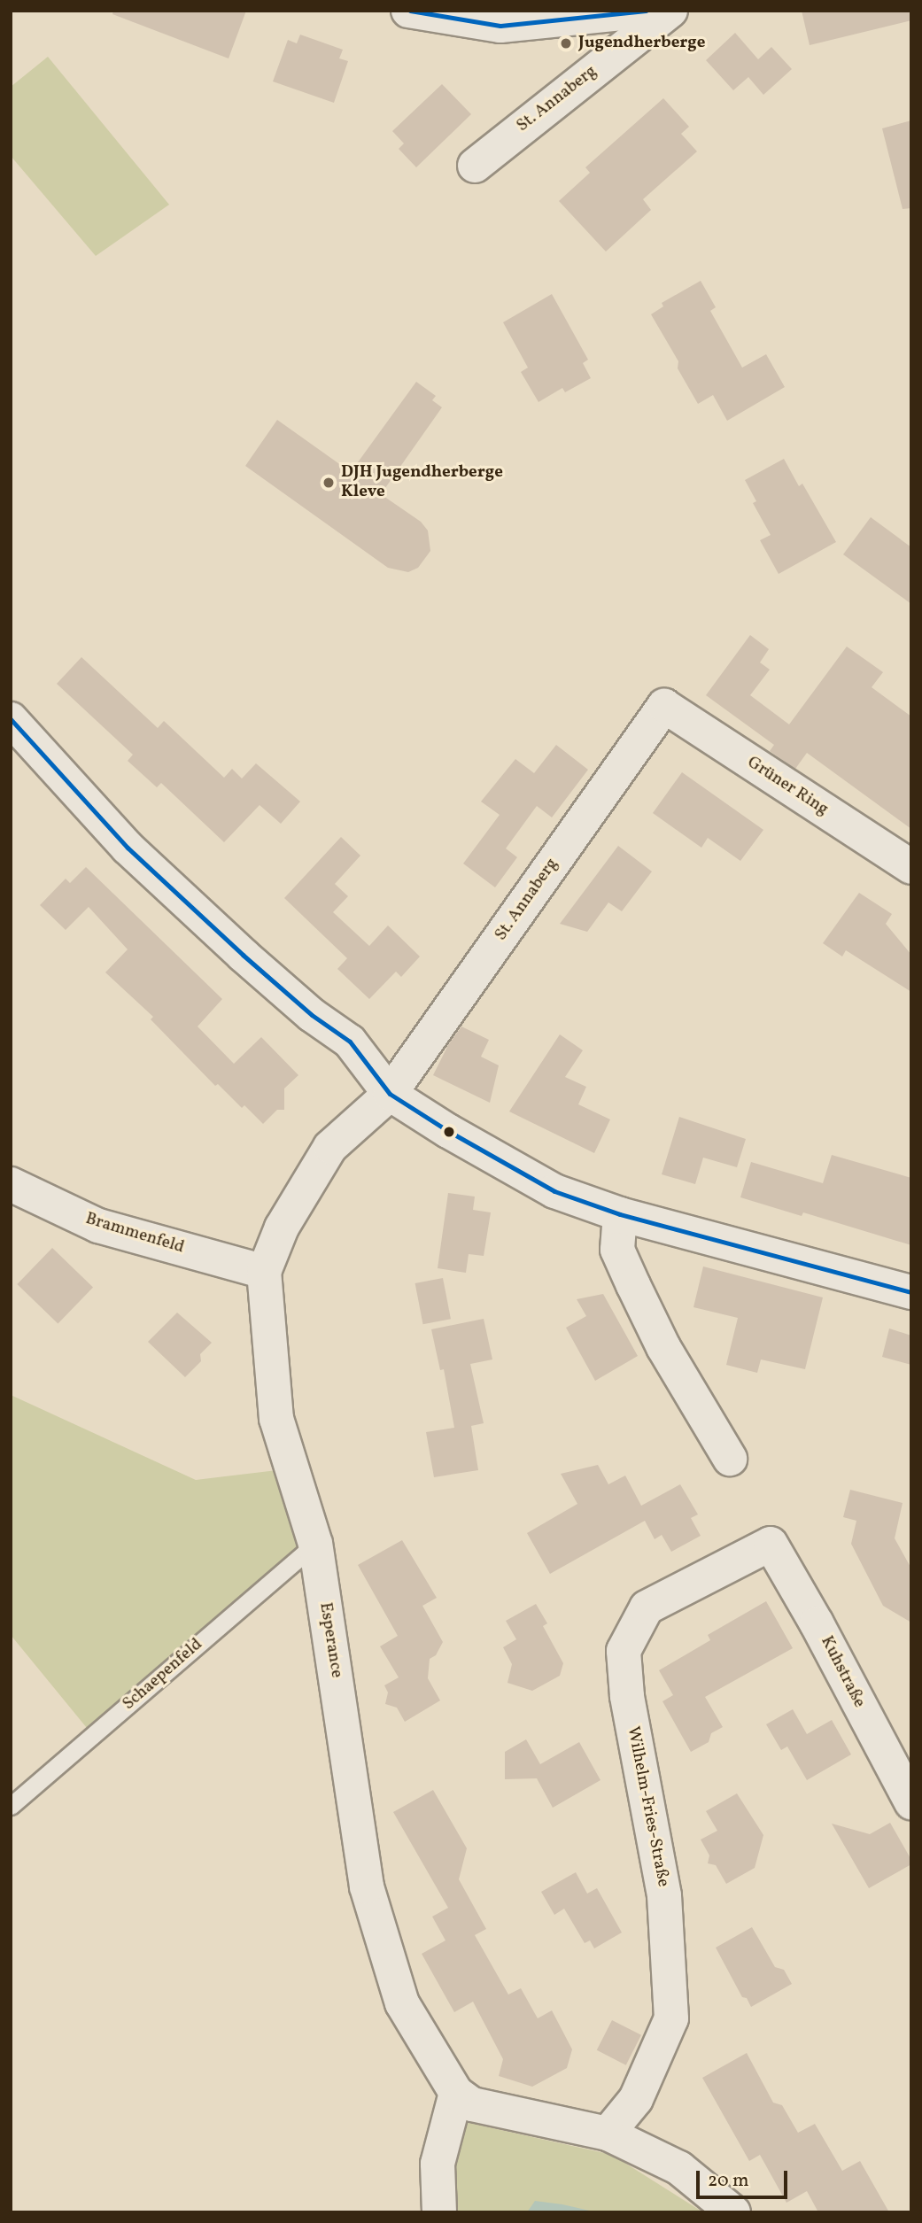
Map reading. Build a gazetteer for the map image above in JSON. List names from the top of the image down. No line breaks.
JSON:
{"streets":{"street":["St. Annaberg","Grüner Ring","Brammenfeld","Esperance","Kuhstraße","Wilhelm-Fries-Straße"],"lane":["Schaepenfeld"]},"crossings":[["St. Annaberg","Grüner Ring"],["St. Annaberg","Esperance"],["Brammenfeld","Esperance"],["Esperance","Schaepenfeld"],["Kuhstraße","Wilhelm-Fries-Straße"]],"places":["Jugendherberge","DJH Jugendherberge Kleve"],"scale_bar":"20 m"}
